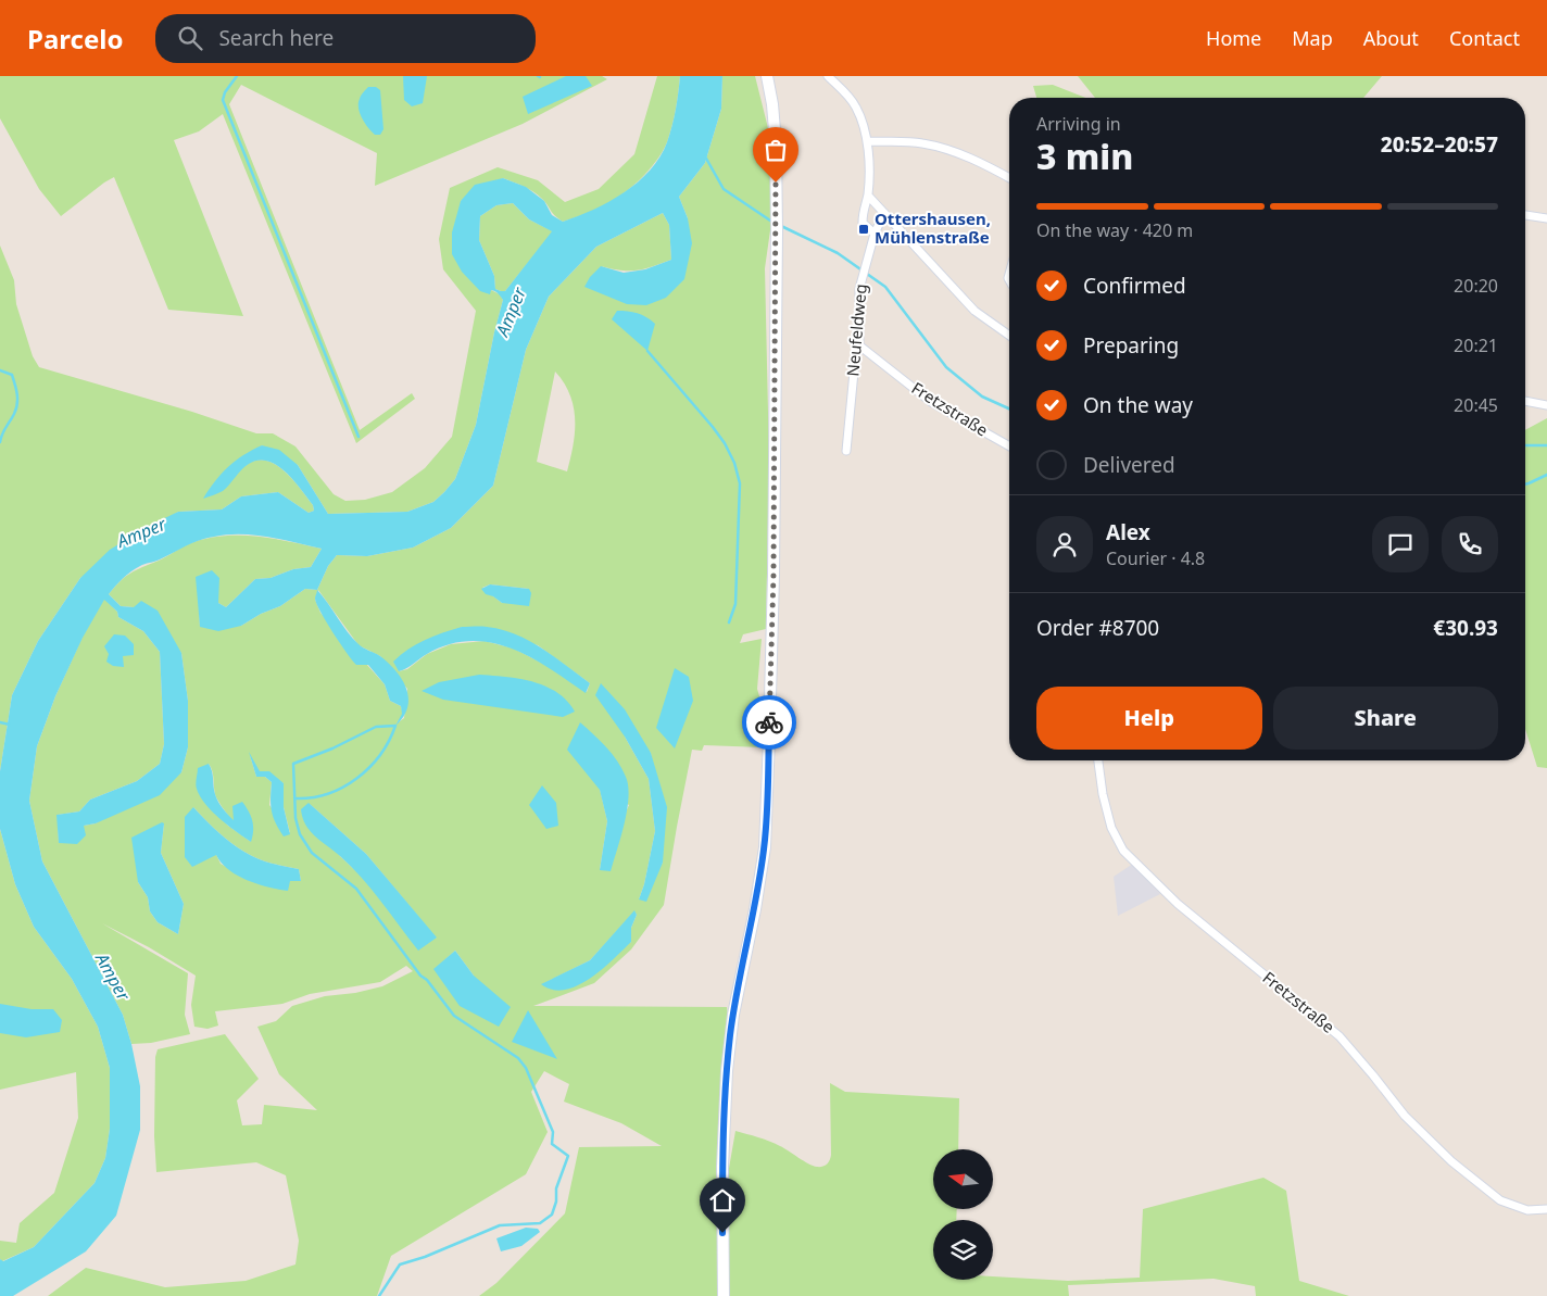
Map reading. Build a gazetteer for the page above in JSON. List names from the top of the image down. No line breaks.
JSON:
{"streets":{"street":["Neufeldweg","Fretzstraße"]},"crossings":[["Neufeldweg","Fretzstraße"]],"water":["Amper"],"places":{"transit":["Ottershausen, Mühlenstraße"]},"north":"left","page":{"header":"Parcelo","search":"Search here","nav":["Home","Map","About","Contact"],"heading":["3 min","Arriving in","20:52–20:57"],"panel":["Alex","Courier · 4.8","Order #8700","€30.93"],"bar":"On the way · 420 m","list":[["Confirmed","20:20"],["Preparing","20:21"],["On the way","20:45"],"Delivered"],"buttons":["Help","Share"]}}
